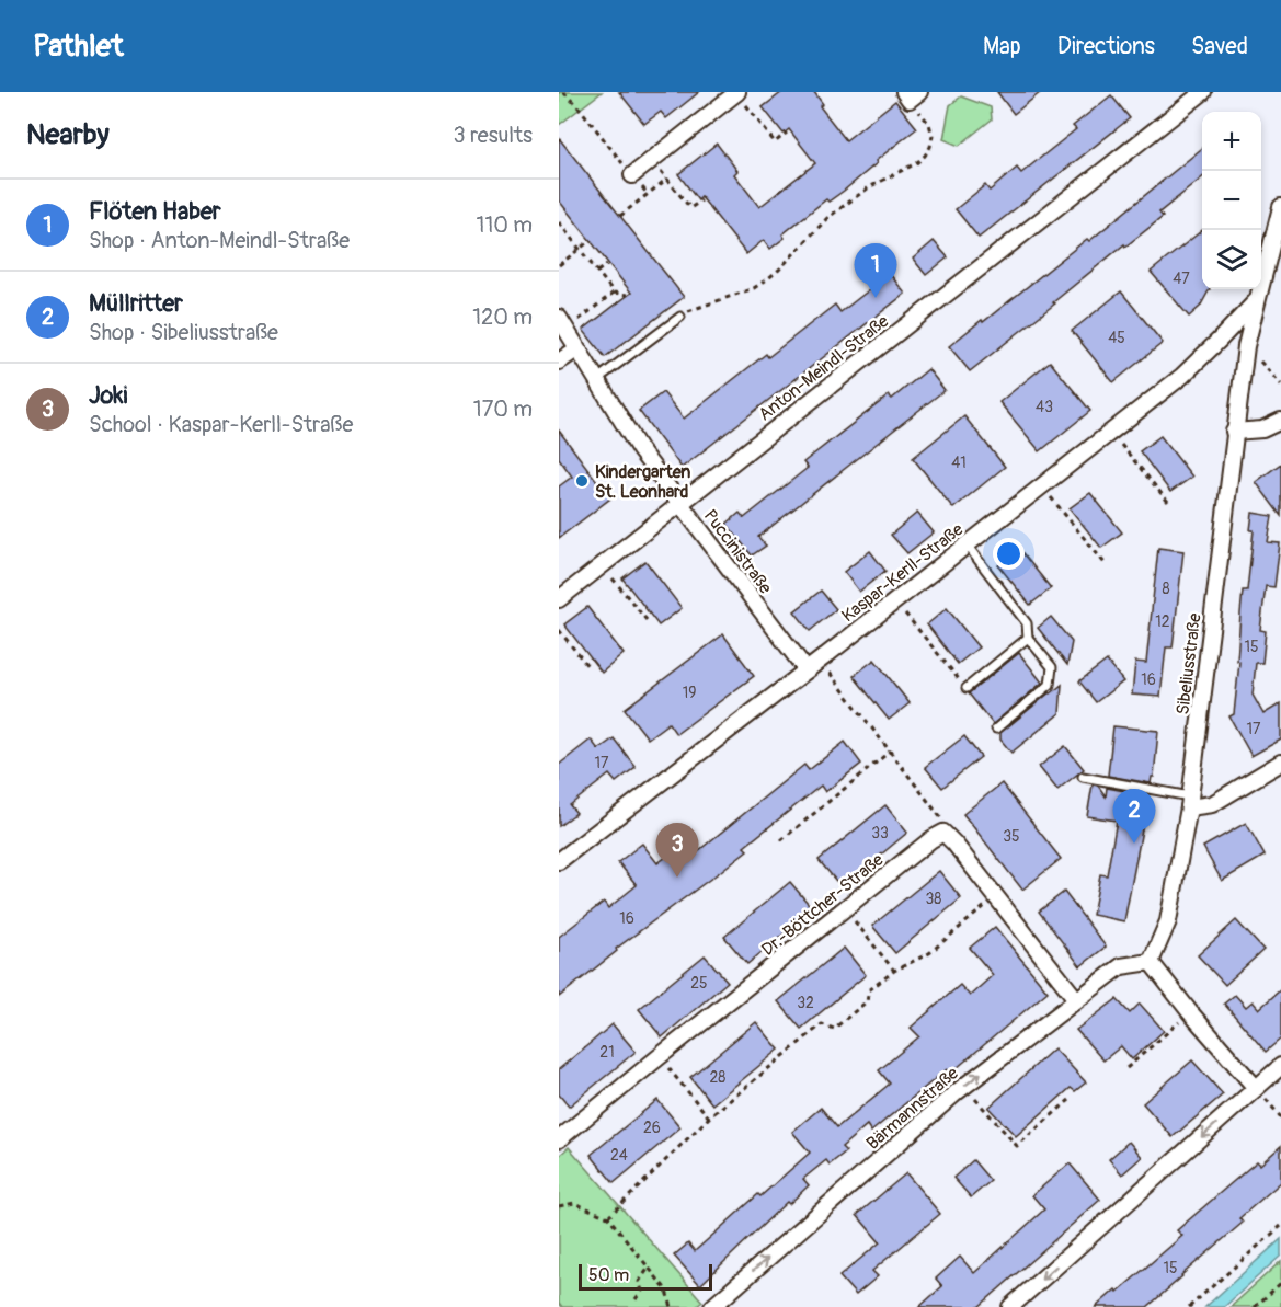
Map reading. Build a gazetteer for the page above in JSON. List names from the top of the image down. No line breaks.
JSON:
{"streets":{"street":["Anton-Meindl-Straße","Puccinistraße","Kaspar-Kerll-Straße","Sibeliusstraße","Dr.-Böttcher-Straße","Bärmannstraße"]},"crossings":[["Anton-Meindl-Straße","Puccinistraße"],["Puccinistraße","Kaspar-Kerll-Straße"],["Kaspar-Kerll-Straße","Sibeliusstraße"],["Sibeliusstraße","Bärmannstraße"]],"one_way":["Bärmannstraße"],"places":["Kindergarten St. Leonhard"],"house_numbers":["47","45","43","41","8","12","15","16","19","17","17","33","35","38","16","25","32","21","28","26","24","15"],"scale_bar":"50 m","page":{"header":"Pathlet","nav":["Map","Directions","Saved"],"heading":["Nearby","3 results"],"map_buttons":["+","−"],"list":[{"mark":"1","name":"Flöten Haber","note":"Shop · Anton-Meindl-Straße","value":"110 m"},{"mark":"2","name":"Müllritter","note":"Shop · Sibeliusstraße","value":"120 m"},{"mark":"3","name":"Joki","note":"School · Kaspar-Kerll-Straße","value":"170 m"}],"pins":["1","2","3"],"scale":"50 m"}}
